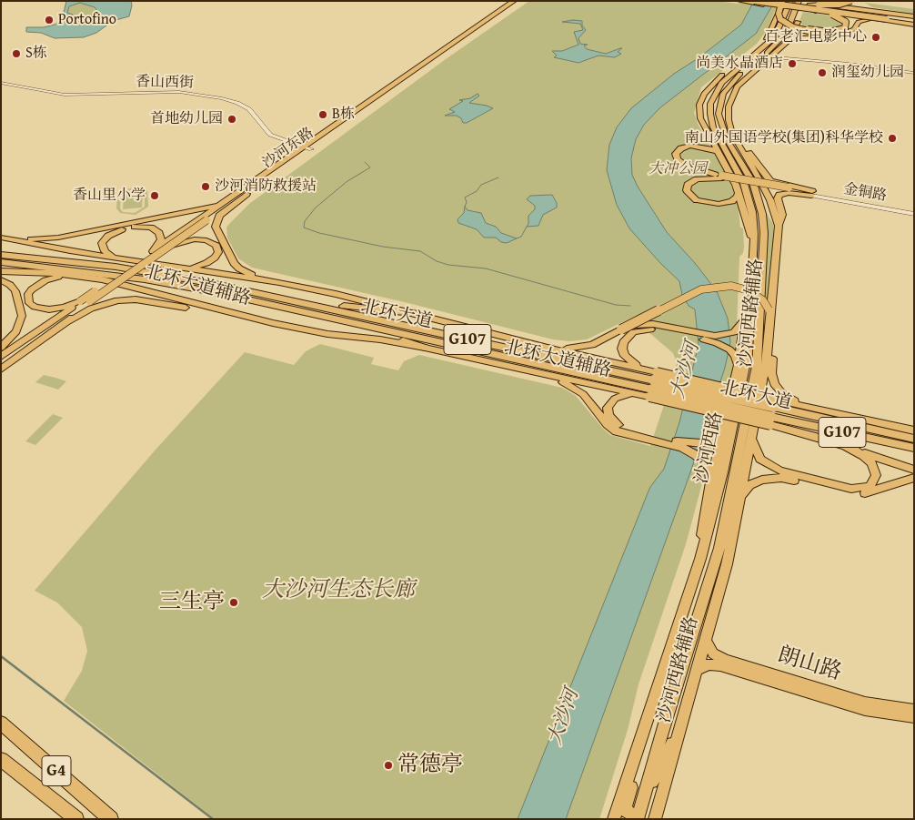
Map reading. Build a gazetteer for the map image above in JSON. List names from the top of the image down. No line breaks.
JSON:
{"streets":{"highway":["北环大道","G107","G4"],"main road":["沙河东路","北环大道辅路","沙河西路辅路","沙河西路","朗山路"],"street":["香山西街","金铜路"]},"crossings":[["香山西街","沙河东路"],["北环大道辅路","北环大道"],["沙河西路辅路","沙河西路"],["沙河西路辅路","朗山路"]],"water":["大沙河"],"parks":["大冲公园","大沙河生态长廊"],"places":["Portofino","百老汇电影中心","S栋","尚美水晶酒店","润玺幼儿园","B栋","首地幼儿园","南山外国语学校(集团)科华学校","沙河消防救援站","香山里小学","三生亭","常德亭"]}
